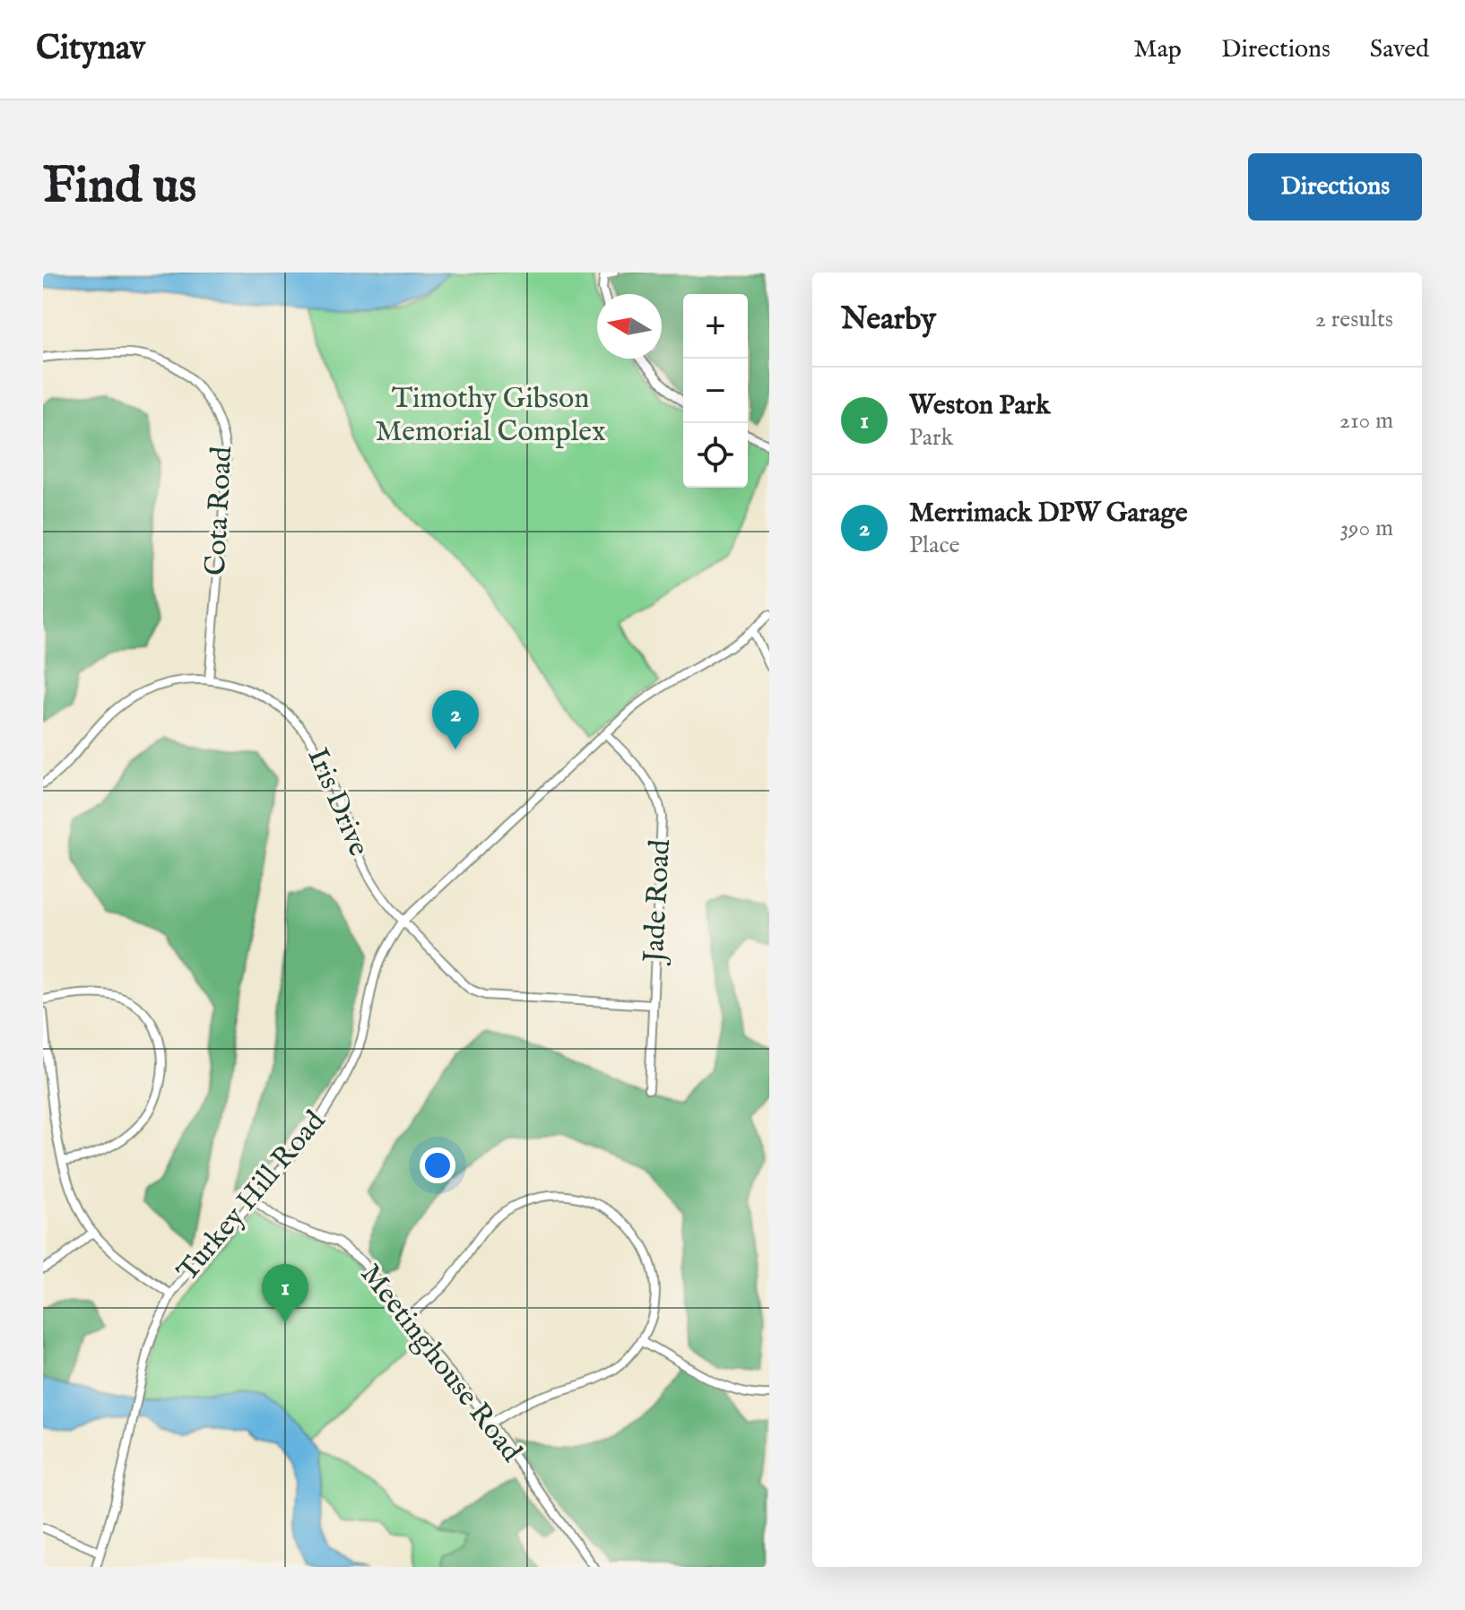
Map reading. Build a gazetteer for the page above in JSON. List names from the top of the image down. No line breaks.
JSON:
{"streets":{"street":["Cota Road","Iris Drive","Jade Road","Turkey Hill Road","Meetinghouse Road"]},"crossings":[["Cota Road","Iris Drive"],["Iris Drive","Jade Road"],["Iris Drive","Turkey Hill Road"],["Jade Road","Turkey Hill Road"],["Turkey Hill Road","Meetinghouse Road"]],"parks":["Timothy Gibson Memorial Complex"],"north":"left","page":{"header":"Citynav","nav":["Map","Directions","Saved"],"buttons":"Directions","title":"Find us","heading":["Nearby","2 results"],"map_buttons":["+","−"],"list":[{"mark":"1","name":"Weston Park","note":"Park","value":"210 m"},{"mark":"2","name":"Merrimack DPW Garage","note":"Place","value":"390 m"}],"pins":["2","1"]}}
